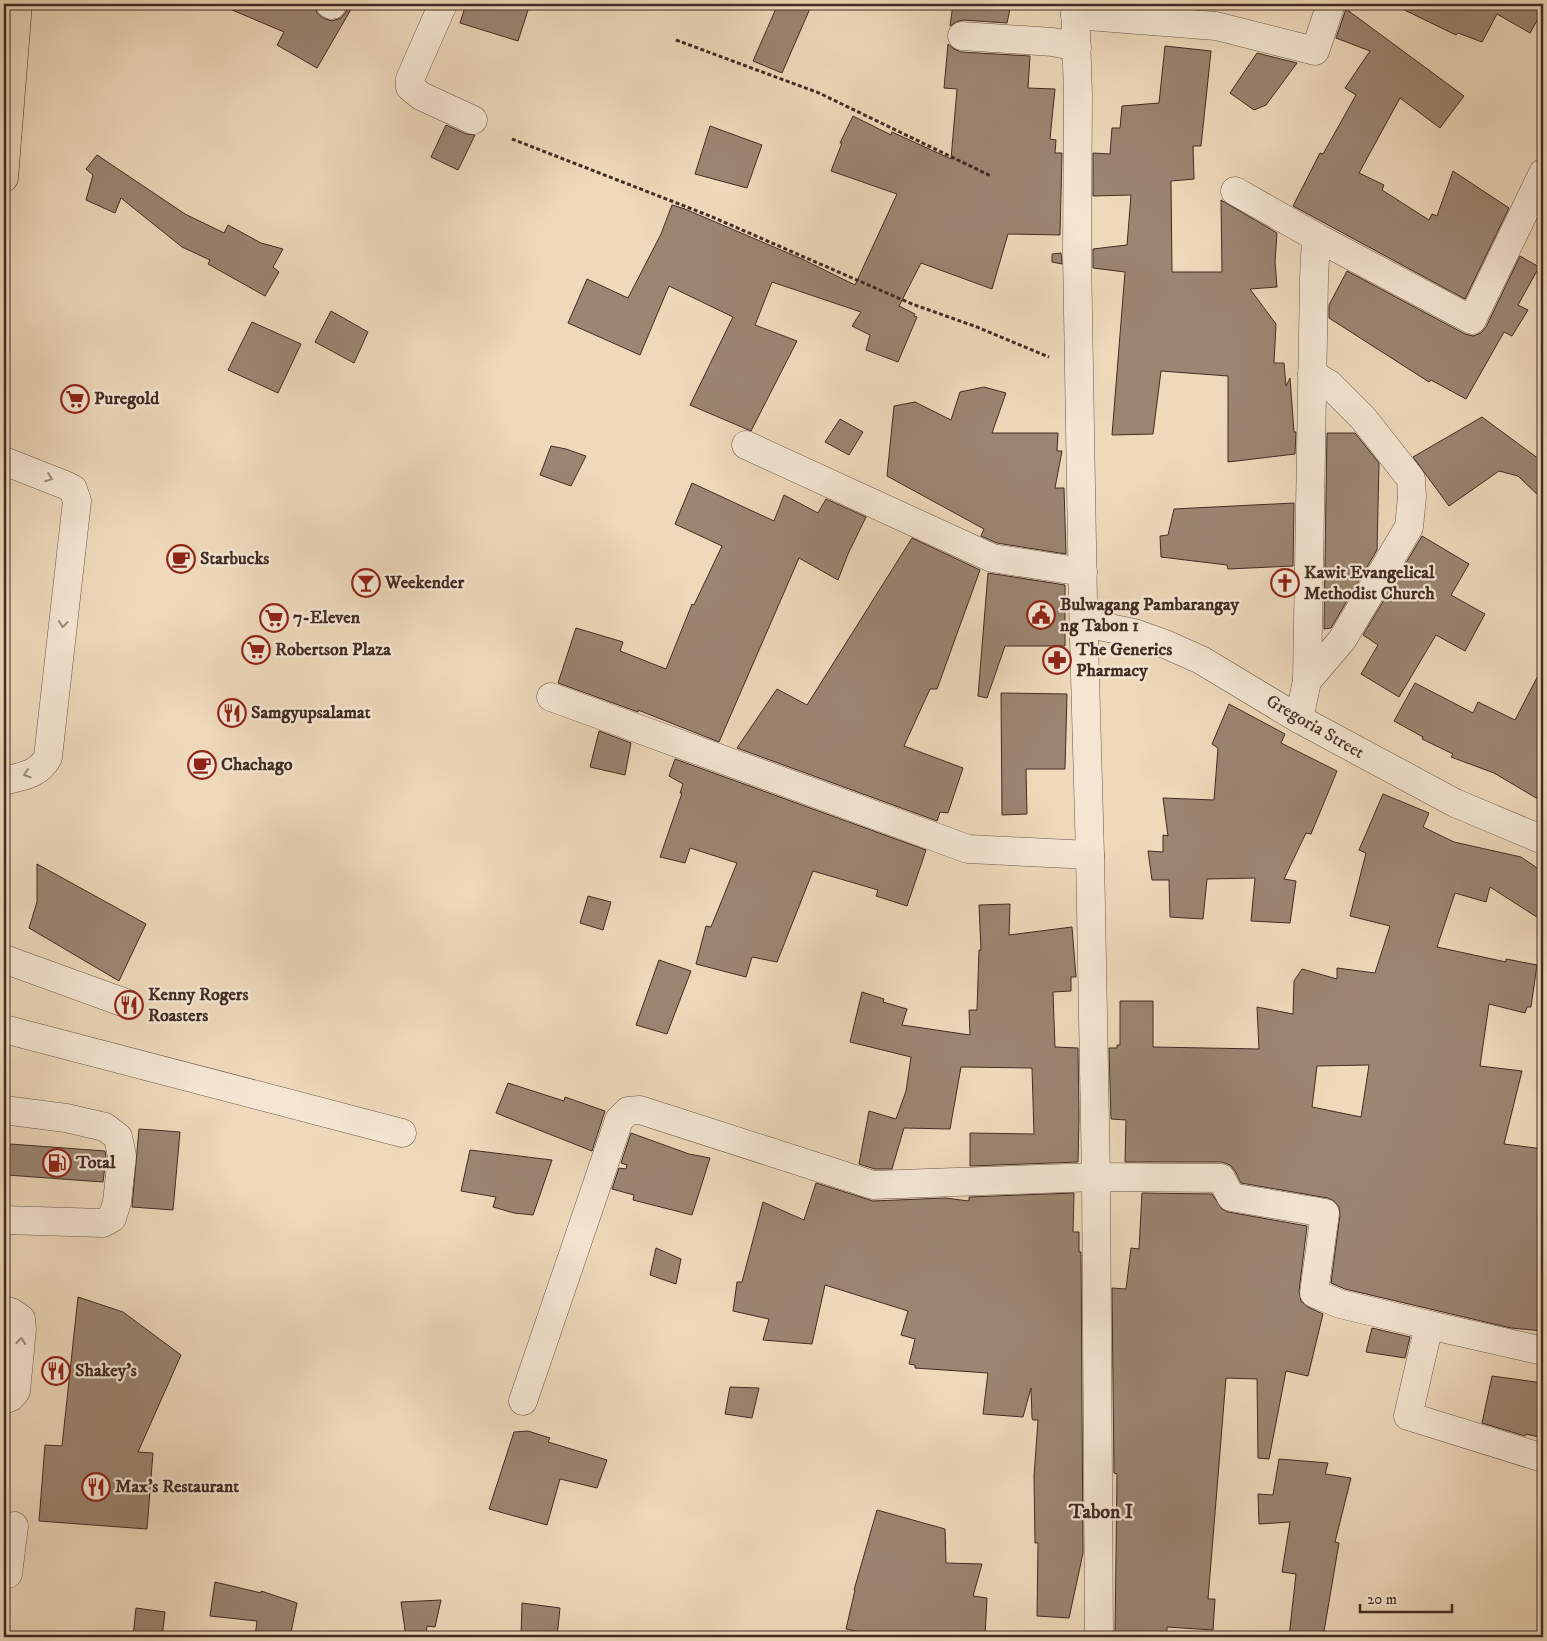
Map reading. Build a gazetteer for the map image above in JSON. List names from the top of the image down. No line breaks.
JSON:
{"streets":{"street":["Gregoria Street"]},"districts":["Tabon I"],"places":{"supermarket":["Puregold","7-Eleven","Robertson Plaza"],"cafe":["Starbucks","Chachago"],"bar":["Weekender"],"church":["Kawit Evangelical Methodist Church"],"public building":["Bulwagang Pambarangay ng Tabon 1"],"pharmacy":["The Generics Pharmacy"],"restaurant":["Samgyupsalamat","Kenny Rogers Roasters","Shakey's","Max's Restaurant"],"fuel station":["Total"]},"scale_bar":"20 m"}
